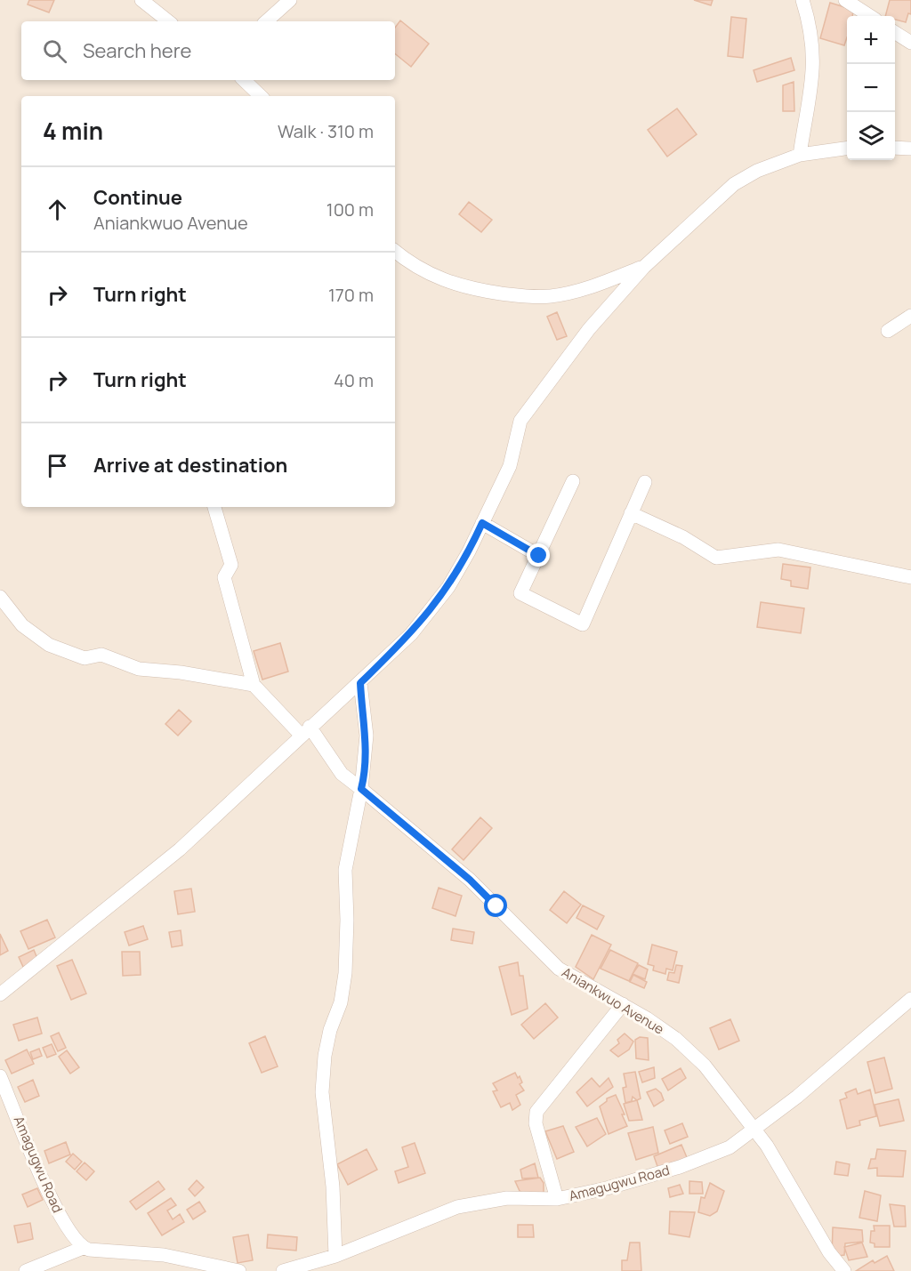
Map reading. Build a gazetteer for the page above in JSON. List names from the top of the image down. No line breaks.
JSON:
{"streets":{"street":["Aniankwuo Avenue","Amagugwu Road"]},"crossings":[["Aniankwuo Avenue","Amagugwu Road"]],"page":{"map_buttons":["+","−"],"search":"Search here","heading":["4 min","Walk · 310 m"],"list":[["Continue","Aniankwuo Avenue","100 m"],["Turn right","170 m"],["Turn right","40 m"],"Arrive at destination"]}}
